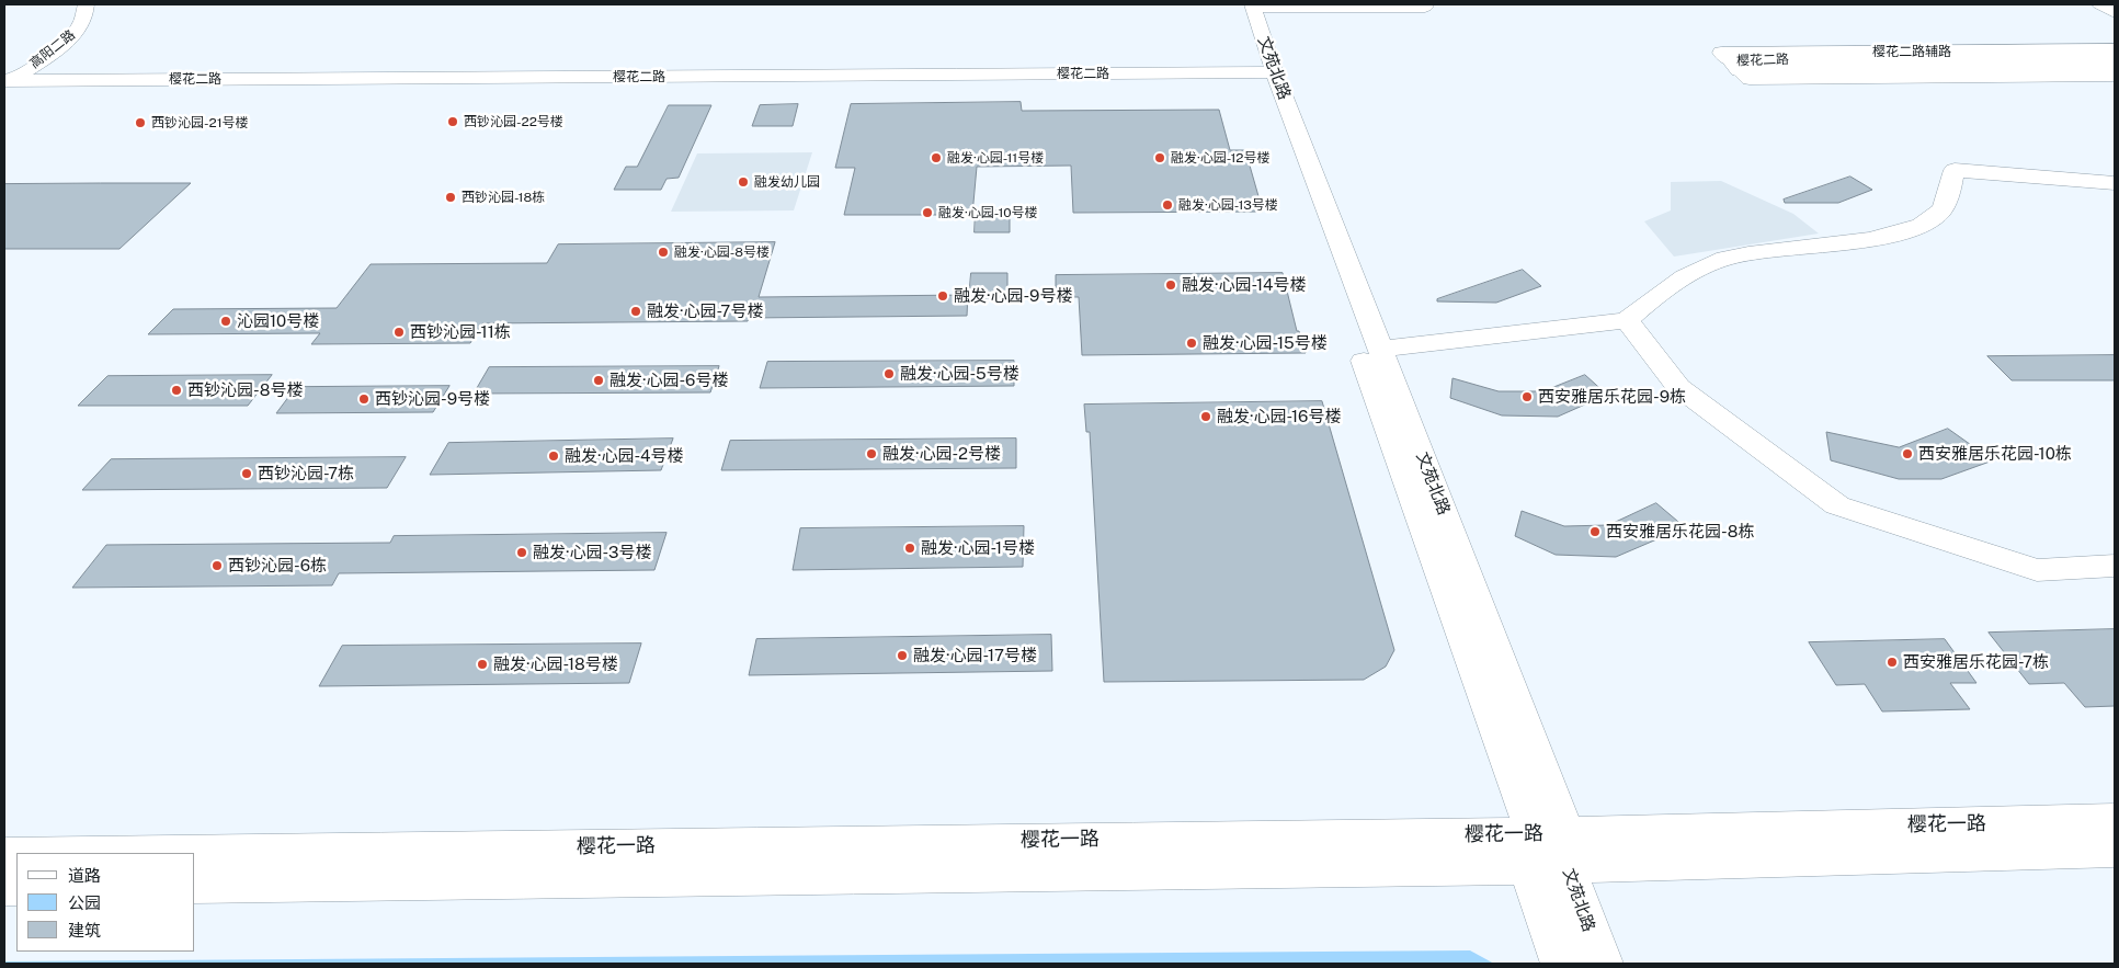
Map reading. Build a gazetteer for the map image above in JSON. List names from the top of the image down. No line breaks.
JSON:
{"streets":{"street":["高阳二路","樱花二路辅路","樱花二路","文苑北路","樱花一路"]},"crossings":[["高阳二路","樱花二路"],["樱花二路辅路","樱花二路"],["樱花二路","文苑北路"],["文苑北路","樱花一路"]],"places":["西钞沁园-22号楼","西钞沁园-21号楼","融发·心园-11号楼","融发·心园-12号楼","融发幼儿园","西钞沁园-18栋","融发·心园-13号楼","融发·心园-10号楼","融发·心园-8号楼","融发·心园-14号楼","融发·心园-9号楼","融发·心园-7号楼","沁园10号楼","西钞沁园-11栋","融发·心园-15号楼","融发·心园-5号楼","融发·心园-6号楼","西钞沁园-8号楼","西安雅居乐花园-9栋","西钞沁园-9号楼","融发·心园-16号楼","融发·心园-2号楼","西安雅居乐花园-10栋","融发·心园-4号楼","西钞沁园-7栋","西安雅居乐花园-8栋","融发·心园-1号楼","融发·心园-3号楼","西钞沁园-6栋","融发·心园-17号楼","西安雅居乐花园-7栋","融发·心园-18号楼"],"legend":["道路","公园","建筑"]}
